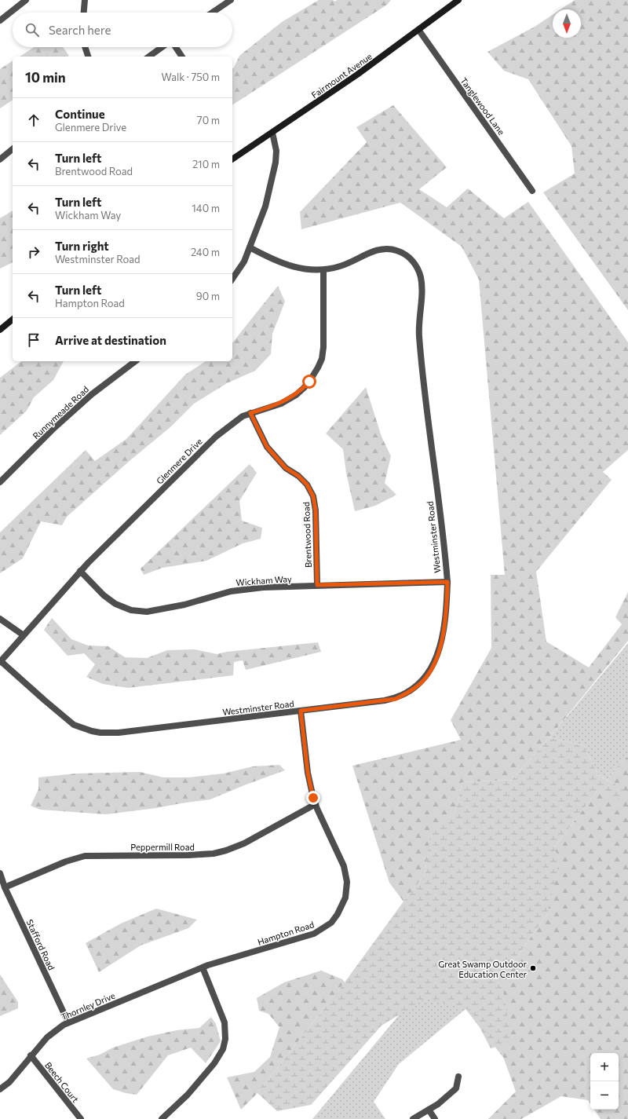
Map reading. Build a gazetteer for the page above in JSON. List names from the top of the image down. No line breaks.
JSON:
{"streets":{"main road":["Fairmount Avenue"],"street":["Tanglewood Lane","Runnymeade Road","Glenmere Drive","Brentwood Road","Westminster Road","Wickham Way","Peppermill Road","Hampton Road","Stafford Road","Thornley Drive","Beech Court"]},"crossings":[["Fairmount Avenue","Tanglewood Lane"],["Glenmere Drive","Brentwood Road"],["Glenmere Drive","Westminster Road"],["Glenmere Drive","Wickham Way"],["Brentwood Road","Wickham Way"],["Westminster Road","Wickham Way"],["Westminster Road","Hampton Road"],["Peppermill Road","Hampton Road"],["Peppermill Road","Stafford Road"],["Hampton Road","Thornley Drive"],["Stafford Road","Thornley Drive"],["Thornley Drive","Beech Court"]],"places":["Great Swamp Outdoor Education Center"],"north":"bottom","page":{"search":"Search here","heading":["10 min","Walk · 750 m"],"list":[["Continue","Glenmere Drive","70 m"],["Turn left","Brentwood Road","210 m"],["Turn left","Wickham Way","140 m"],["Turn right","Westminster Road","240 m"],["Turn left","Hampton Road","90 m"],"Arrive at destination"],"map_buttons":["+","−"]}}
